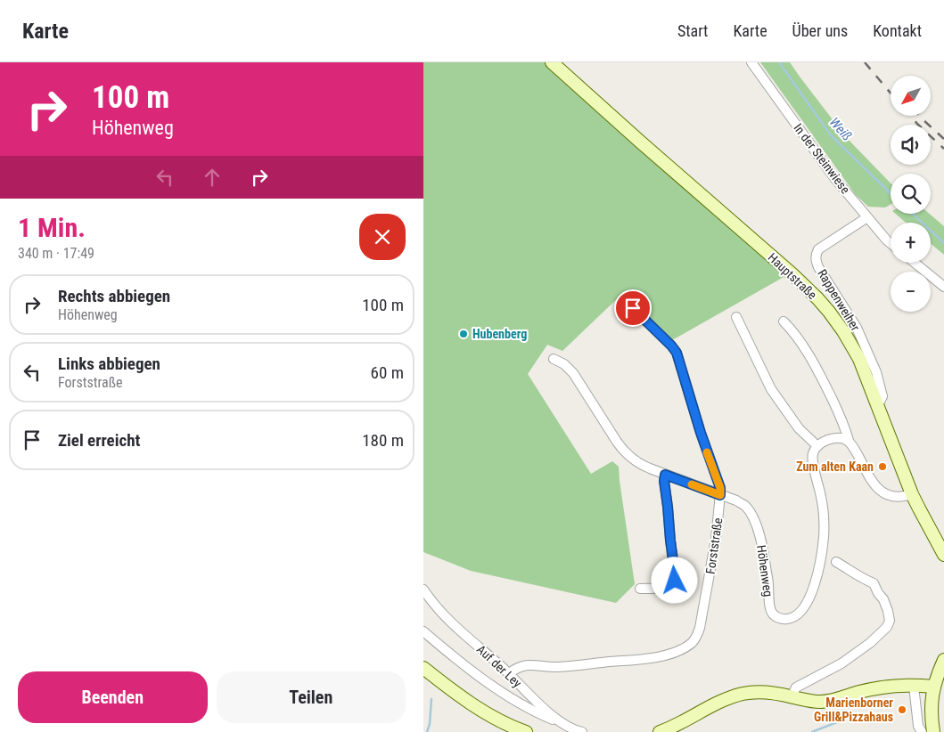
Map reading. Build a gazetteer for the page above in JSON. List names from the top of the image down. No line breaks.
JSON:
{"streets":{"main road":["Hauptstraße"],"street":["In der Steinwiese","Rappenweiher","Forststraße","Höhenweg","Auf der Ley"]},"crossings":[["In der Steinwiese","Rappenweiher"],["Hauptstraße","Rappenweiher"],["Forststraße","Höhenweg"],["Forststraße","Auf der Ley"]],"water":["Weiß"],"places":["Hubenberg","Zum alten Kaan","Marienborner Grill&Pizzahaus"],"north":"bottom left","page":{"header":"Karte","nav":["Start","Karte","Über uns","Kontakt"],"turn":["100 m","Höhenweg"],"map_buttons":["+","−"],"heading":["1 Min.","340 m · 17:49"],"list":[{"name":"Rechts abbiegen","note":"Höhenweg","value":"100 m"},{"name":"Links abbiegen","note":"Forststraße","value":"60 m"},{"name":"Ziel erreicht","value":"180 m"}],"buttons":["Beenden","Teilen"]}}
